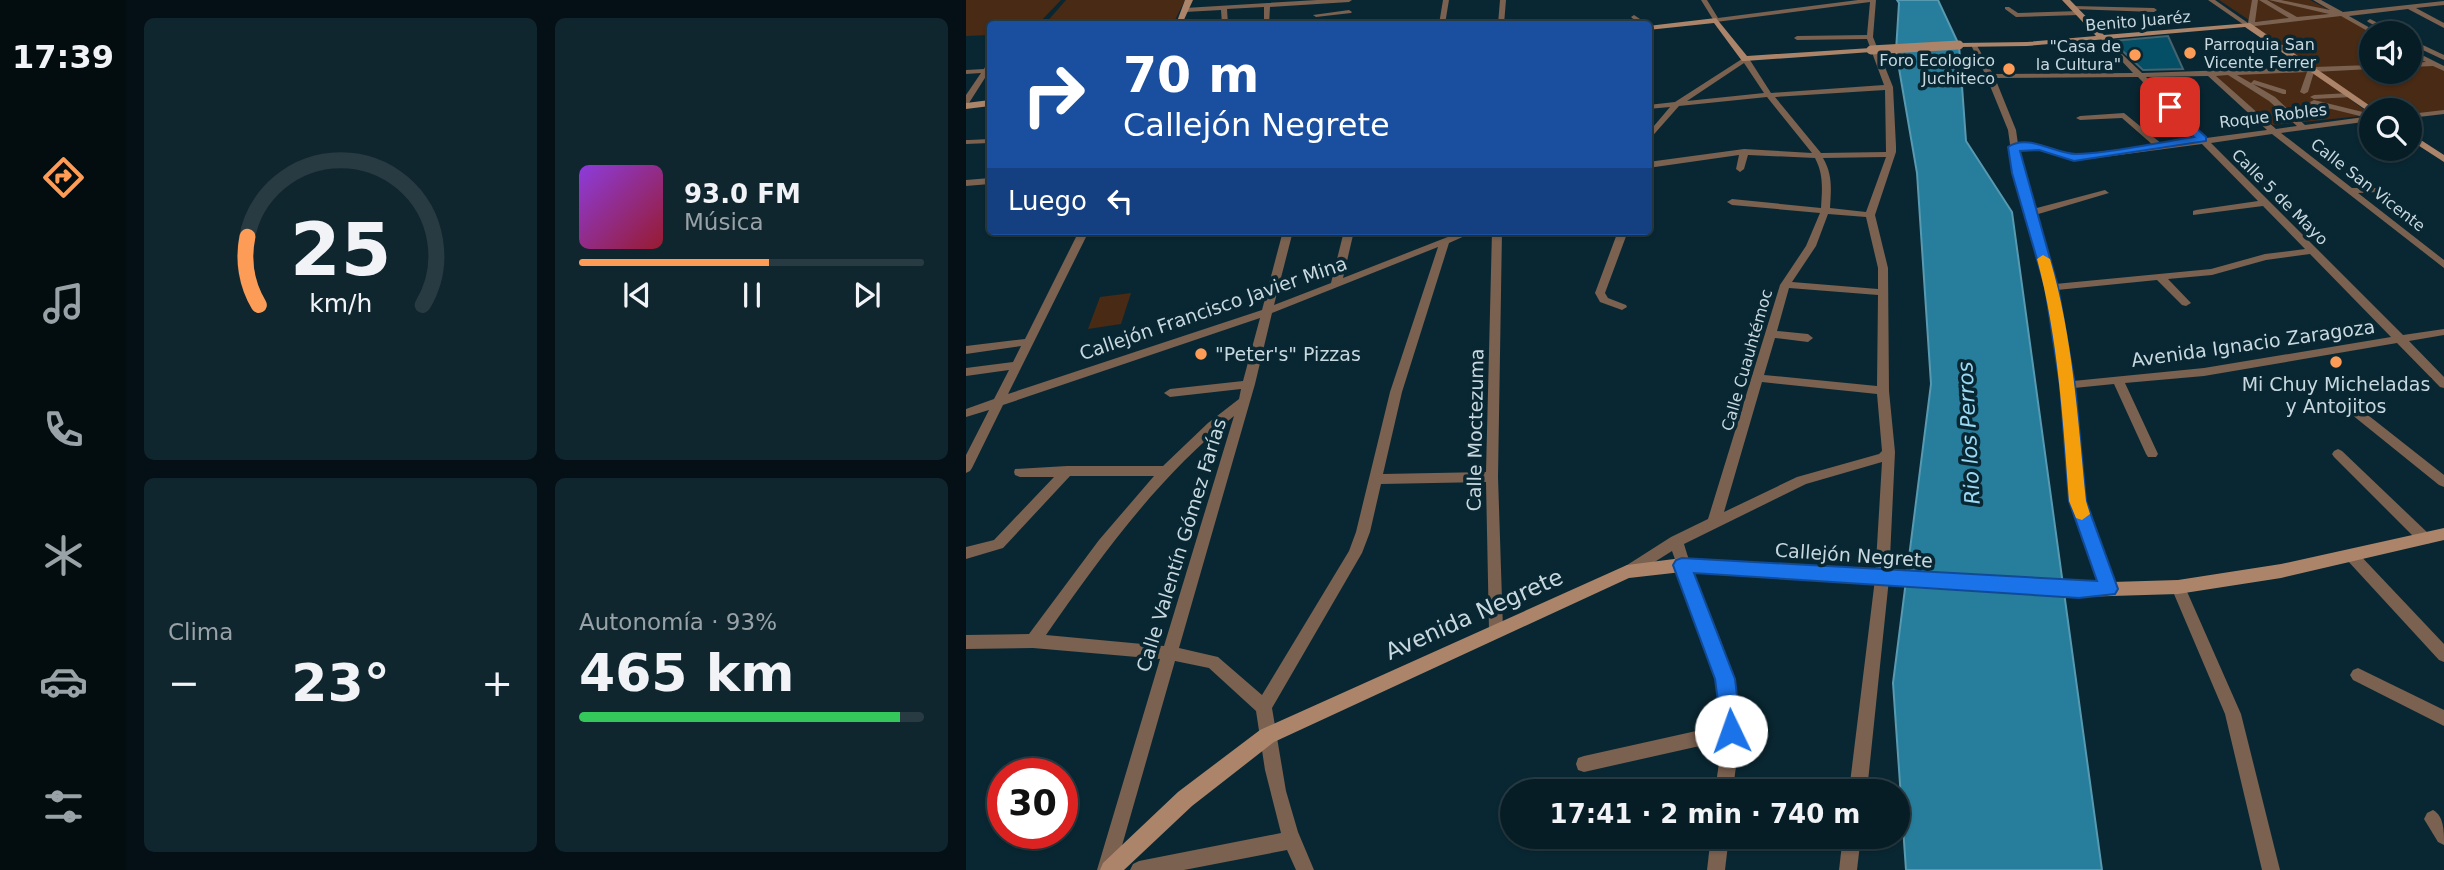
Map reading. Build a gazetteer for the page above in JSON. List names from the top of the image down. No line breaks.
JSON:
{"streets":{"street":["Benito Juaréz","Roque Robles","Calle San Vicente","Calle 5 de Mayo","Callejón Francisco Javier Mina","Avenida Ignacio Zaragoza","Calle Cuauhtémoc","Calle Moctezuma","Calle Valentín Gómez Farías","Callejón Negrete","Avenida Negrete"]},"crossings":[["Benito Juaréz","Calle 5 de Mayo"],["Benito Juaréz","Calle Cuauhtémoc"],["Roque Robles","Calle San Vicente"],["Roque Robles","Calle 5 de Mayo"],["Calle 5 de Mayo","Avenida Ignacio Zaragoza"],["Callejón Francisco Javier Mina","Calle Valentín Gómez Farías"],["Calle Cuauhtémoc","Avenida Negrete"],["Calle Moctezuma","Avenida Negrete"],["Calle Valentín Gómez Farías","Avenida Negrete"],["Callejón Negrete","Avenida Negrete"]],"water":["Rio los Perros"],"places":["Parroquia San Vicente Ferrer","\"Casa de la Cultura\"","Foro Ecologico Juchiteco","\"Peter's\" Pizzas","Mi Chuy Micheladas y Antojitos"],"page":{"tabs":"17:39","turn":["70 m","Callejón Negrete"],"song":["93.0 FM","Música"],"then":"Luego","tile":["Clima",["Autonomía · 93%","465 km"]],"heat":["−","23°","+"],"limit":"30","trip":"17:41 · 2 min · 740 m","gauge":["25","km/h"]}}
